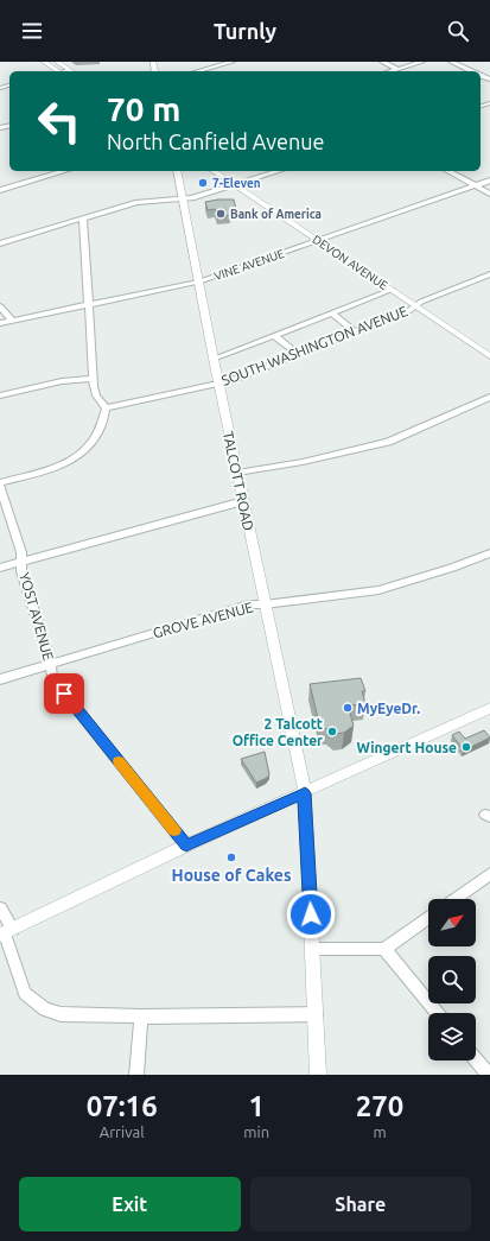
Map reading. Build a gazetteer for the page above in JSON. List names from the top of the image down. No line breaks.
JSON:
{"streets":{"street":["DEVON AVENUE","VINE AVENUE","SOUTH WASHINGTON AVENUE","TALCOTT ROAD","YOST AVENUE","GROVE AVENUE"]},"crossings":[["DEVON AVENUE","VINE AVENUE"],["DEVON AVENUE","SOUTH WASHINGTON AVENUE"],["VINE AVENUE","TALCOTT ROAD"],["SOUTH WASHINGTON AVENUE","TALCOTT ROAD"],["TALCOTT ROAD","GROVE AVENUE"],["YOST AVENUE","GROVE AVENUE"]],"places":["7-Eleven","Bank of America","MyEyeDr.","2 Talcott Office Center","Wingert House","House of Cakes"],"north":"top right","page":{"header":"Turnly","turn":["70 m","North Canfield Avenue"],"eta":["07:16","Arrival","1","min","270","m"],"buttons":["Exit","Share"]}}
